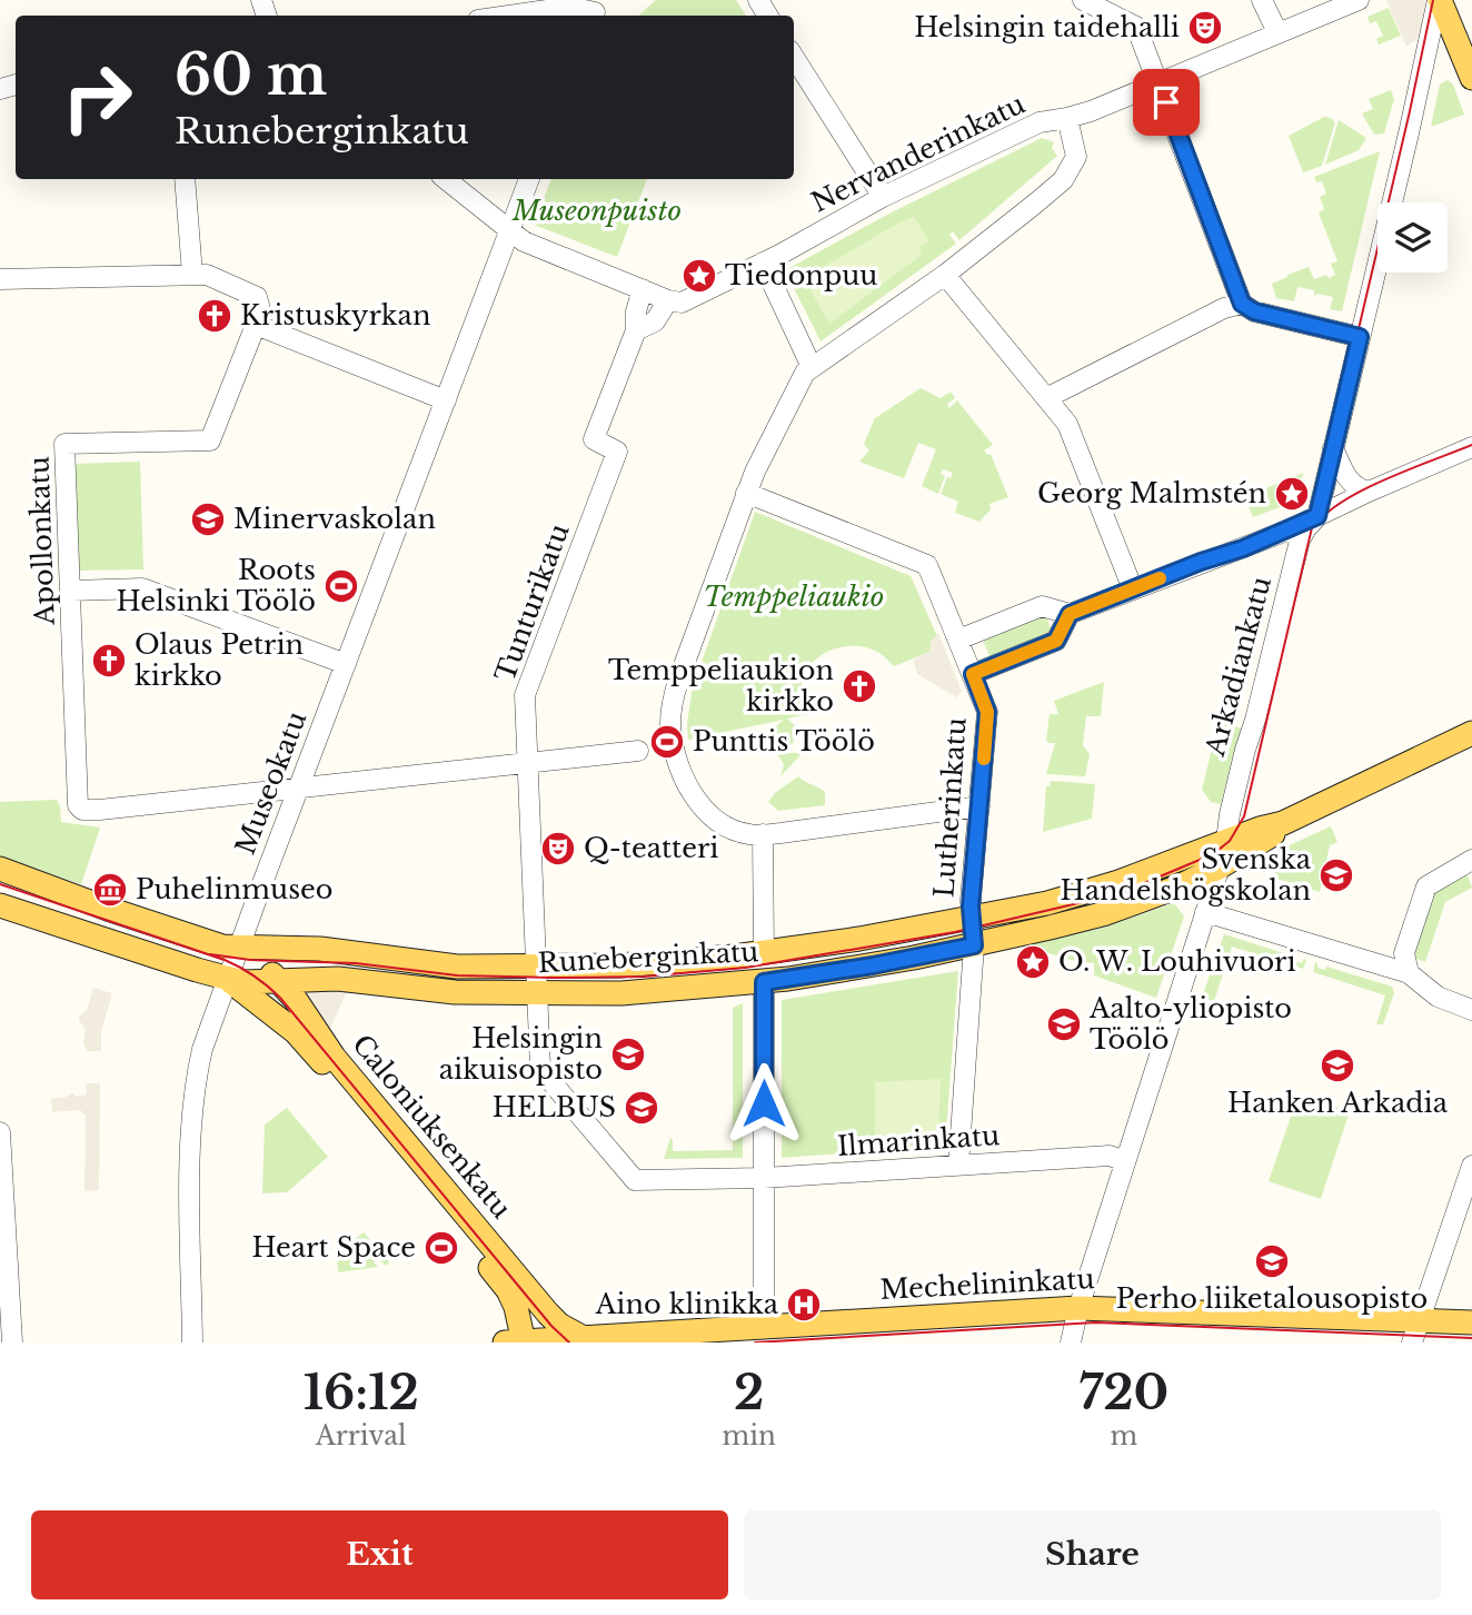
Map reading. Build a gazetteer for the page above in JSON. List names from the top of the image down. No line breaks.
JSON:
{"streets":{"main road":["Runeberginkatu","Caloniuksenkatu","Mechelininkatu"],"street":["Nervanderinkatu","Apollonkatu","Tunturikatu","Arkadiankatu","Museokatu","Lutherinkatu","Ilmarinkatu"]},"crossings":[["Nervanderinkatu","Tunturikatu"],["Apollonkatu","Museokatu"],["Tunturikatu","Runeberginkatu"],["Tunturikatu","Ilmarinkatu"],["Arkadiankatu","Runeberginkatu"],["Arkadiankatu","Ilmarinkatu"],["Arkadiankatu","Mechelininkatu"],["Museokatu","Runeberginkatu"],["Museokatu","Caloniuksenkatu"],["Lutherinkatu","Runeberginkatu"],["Lutherinkatu","Ilmarinkatu"],["Runeberginkatu","Caloniuksenkatu"],["Runeberginkatu","Ilmarinkatu"],["Caloniuksenkatu","Mechelininkatu"]],"parks":["Museonpuisto","Temppeliaukio"],"places":{"theatre":["Helsingin taidehalli","Q-teatteri"],"place":["Tiedonpuu","Georg Malmstén","O. W. Louhivuori"],"church":["Kristuskyrkan","Olaus Petrin kirkko","Temppeliaukion kirkko"],"school or university":["Minervaskolan","Svenska Handelshögskolan","Aalto-yliopisto Töölö","Helsingin aikuisopisto","Hanken Arkadia","HELBUS","Perho liiketalousopisto"],"sports":["Roots Helsinki Töölö","Punttis Töölö","Heart Space"],"museum":["Puhelinmuseo"],"hospital":["Aino klinikka"]},"page":{"turn":["60 m","Runeberginkatu"],"eta":["16:12","Arrival","2","min","720","m"],"buttons":["Exit","Share"]}}
